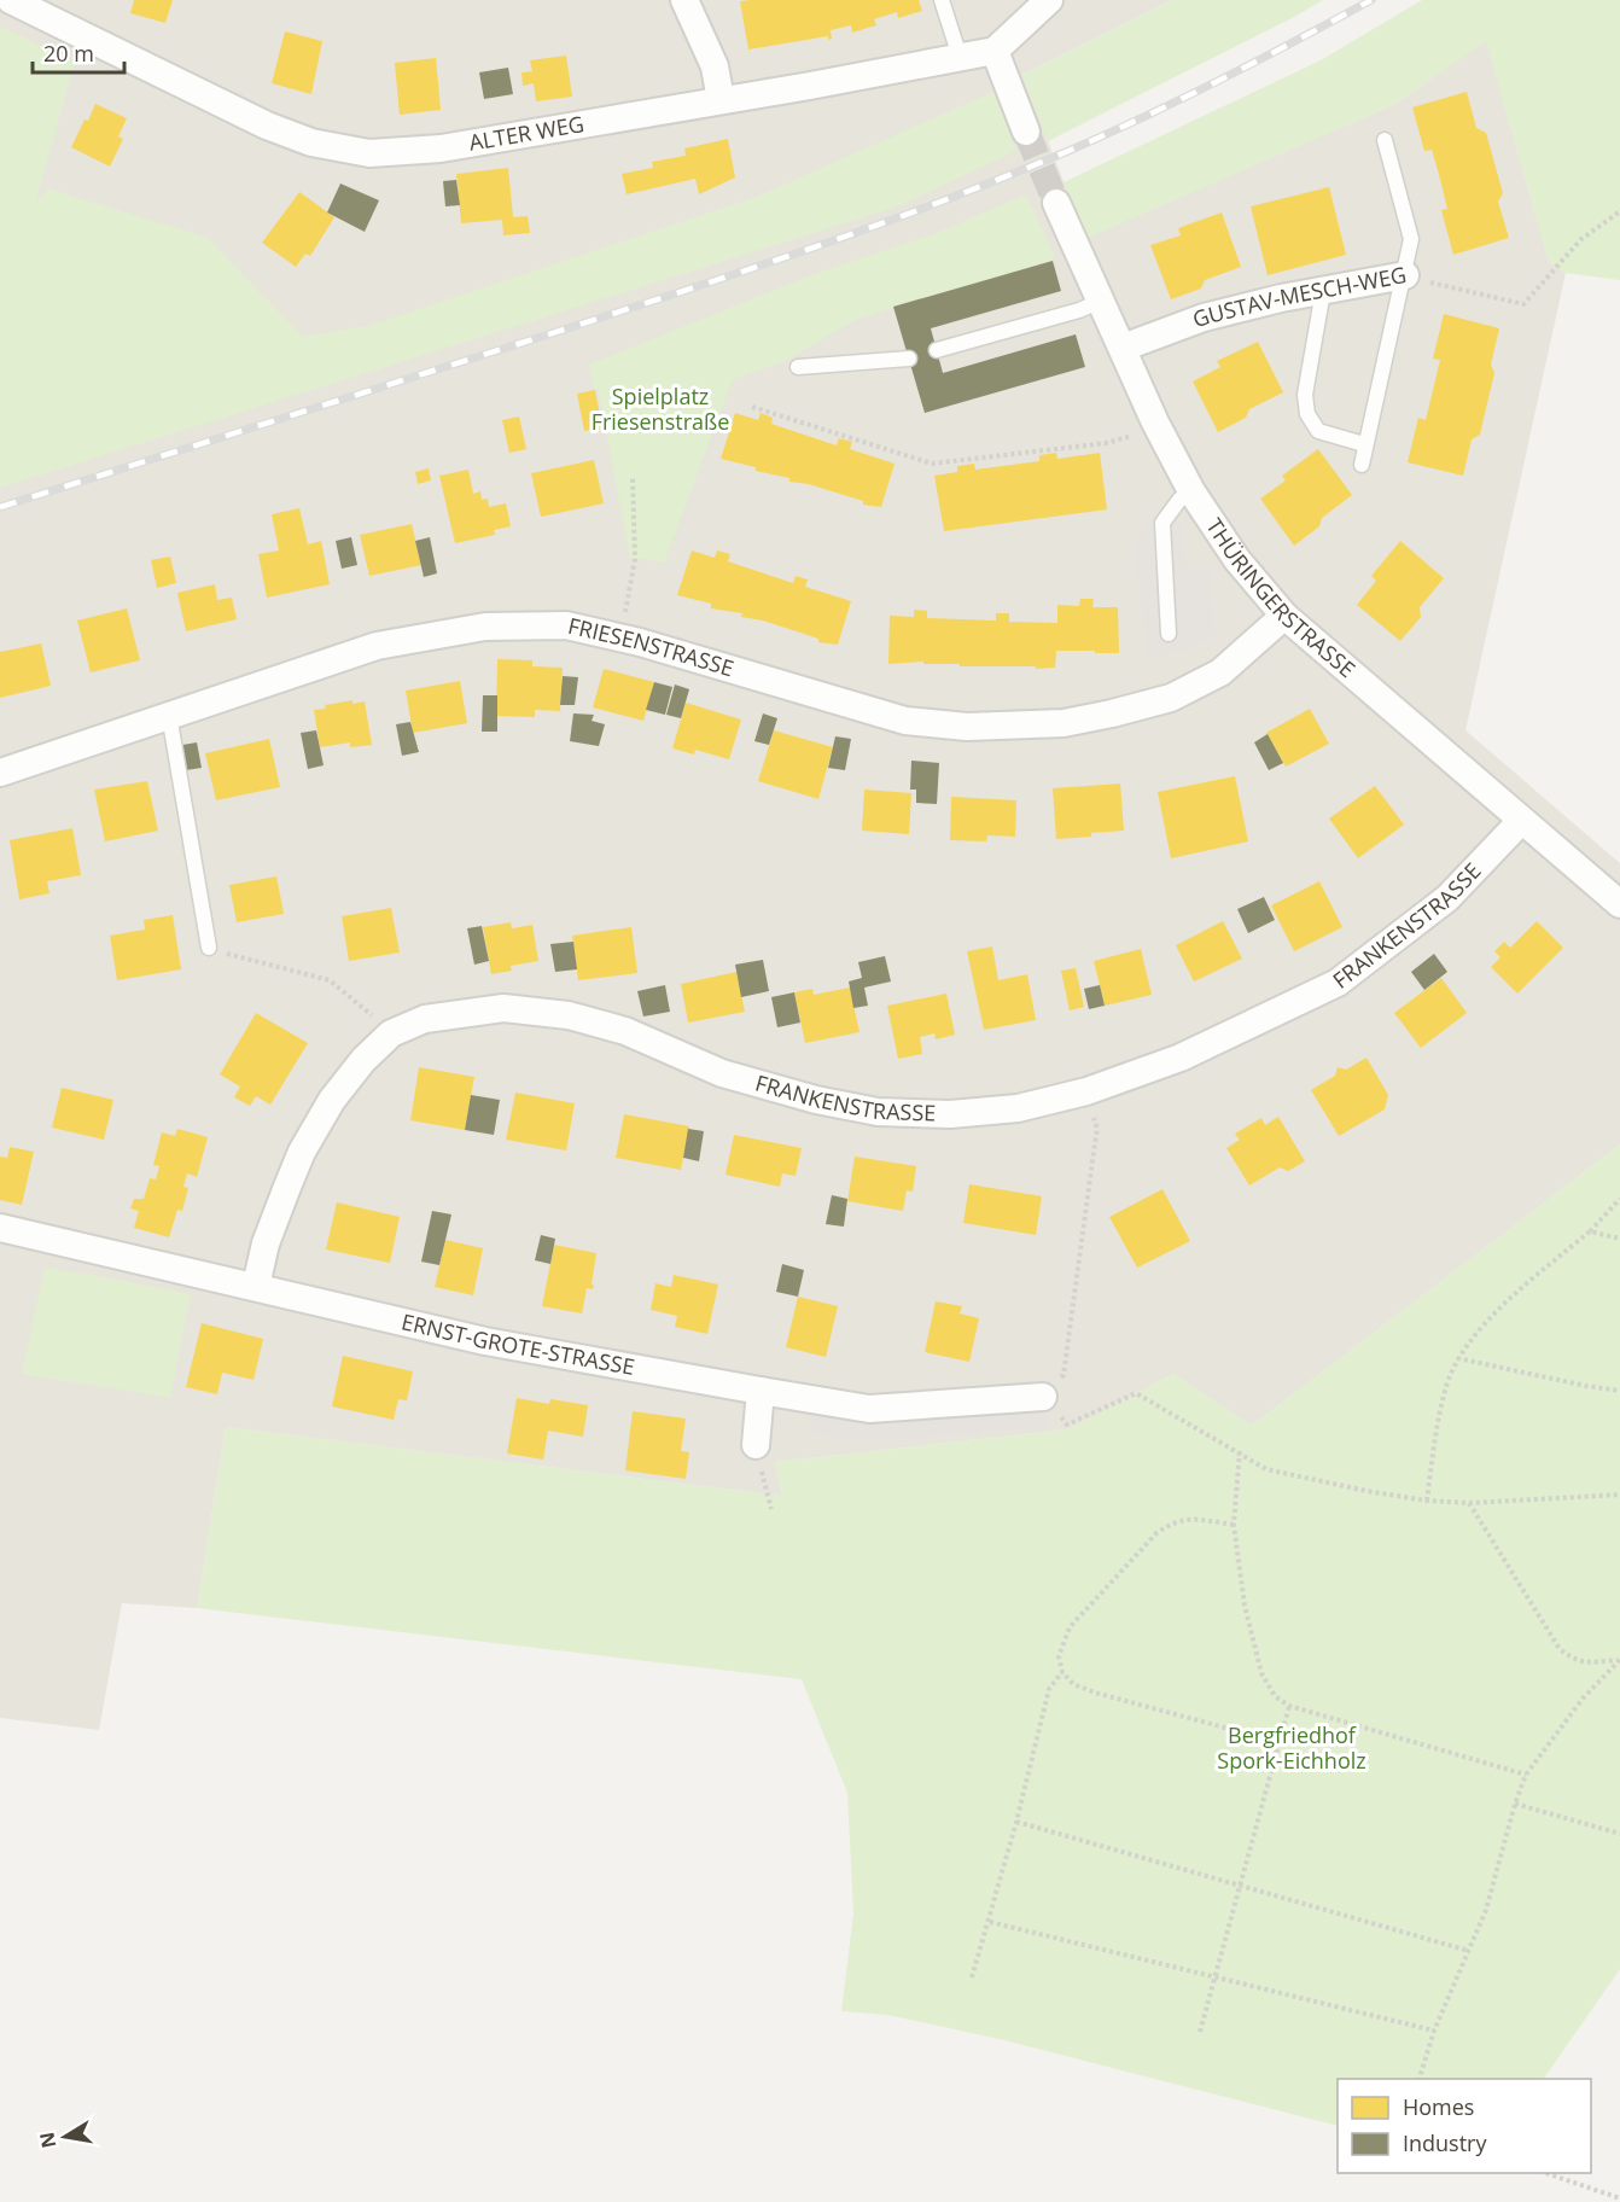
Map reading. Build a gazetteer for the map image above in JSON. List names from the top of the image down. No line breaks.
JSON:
{"streets":{"street":["ALTER WEG","GUSTAV-MESCH-WEG","THÜRINGERSTRASSE","FRIESENSTRASSE","FRANKENSTRASSE","ERNST-GROTE-STRASSE"]},"crossings":[["GUSTAV-MESCH-WEG","THÜRINGERSTRASSE"],["THÜRINGERSTRASSE","FRIESENSTRASSE"],["THÜRINGERSTRASSE","FRANKENSTRASSE"],["FRANKENSTRASSE","ERNST-GROTE-STRASSE"]],"parks":["Spielplatz Friesenstraße","Bergfriedhof Spork-Eichholz"],"legend":["Homes","Industry"],"scale_bar":"20 m","north":"left"}
